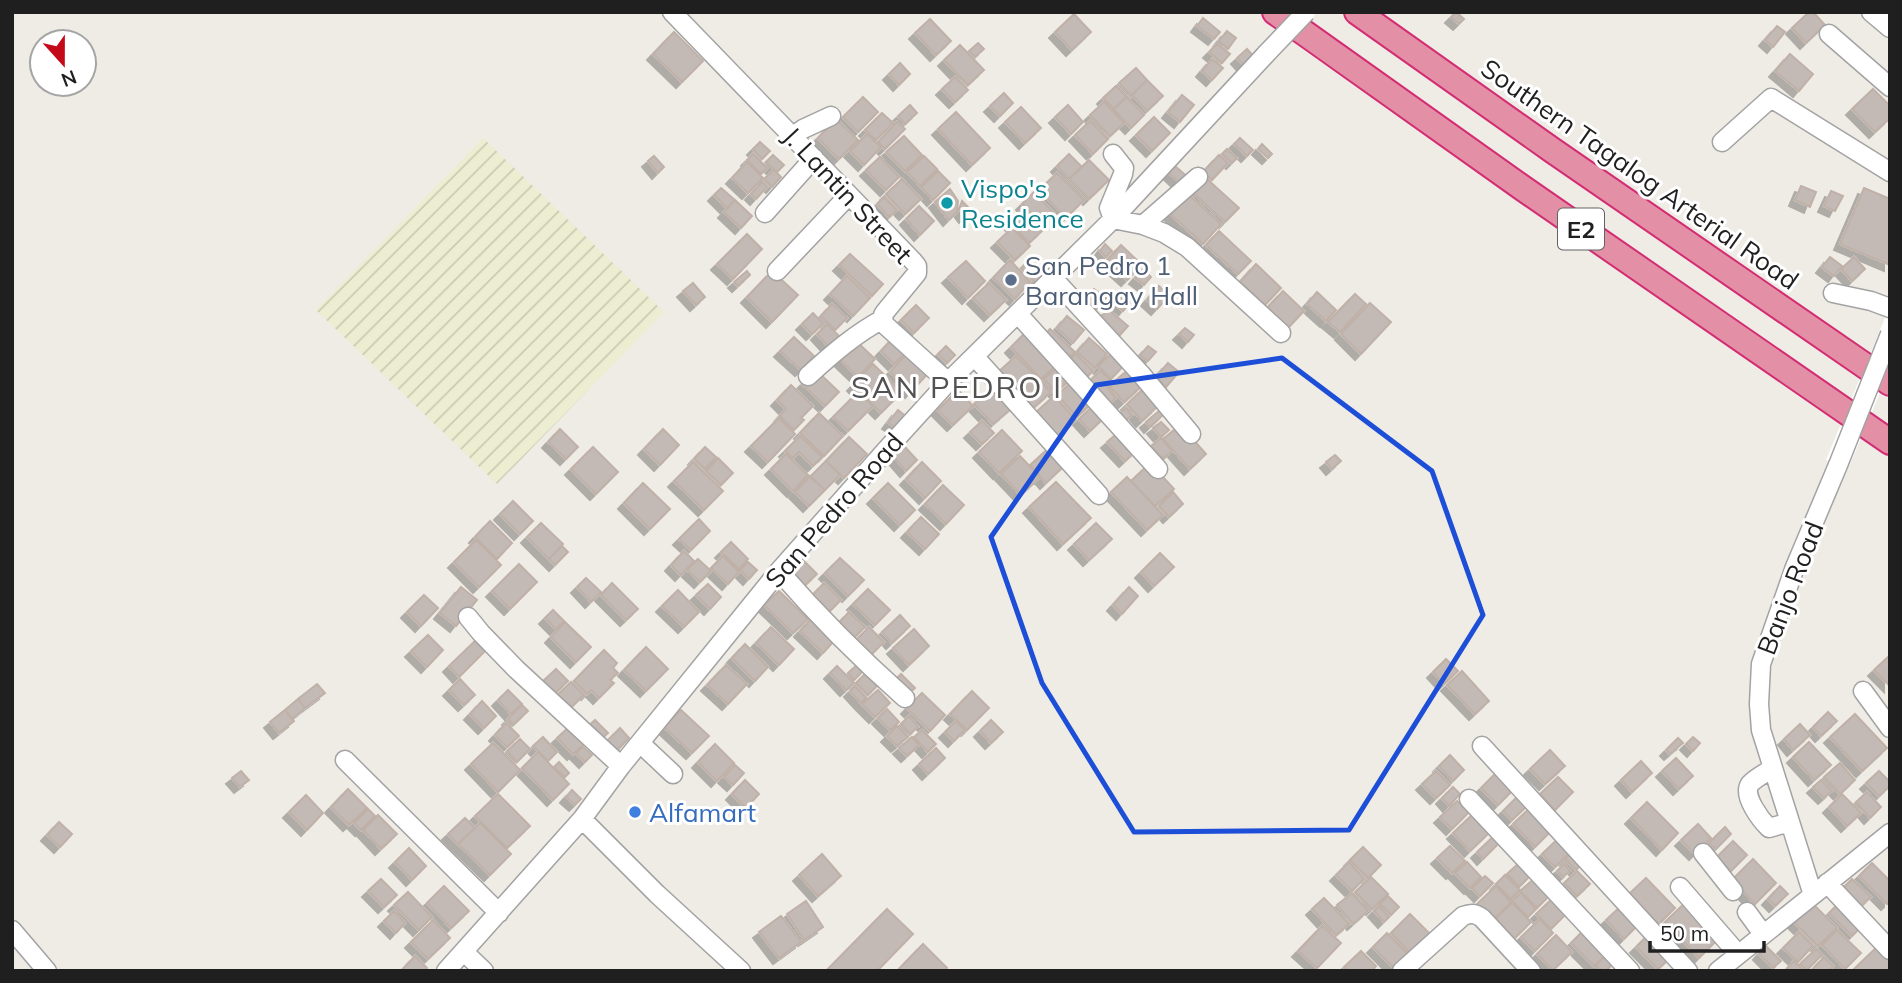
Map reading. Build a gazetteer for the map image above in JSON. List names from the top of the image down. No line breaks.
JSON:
{"streets":{"highway":["Southern Tagalog Arterial Road","E2"],"street":["J. Lantin Street","San Pedro Road","Banjo Road"]},"districts":["SAN PEDRO I"],"places":["Vispo's Residence","San Pedro 1 Barangay Hall","Alfamart"],"scale_bar":"50 m","north":"bottom"}
